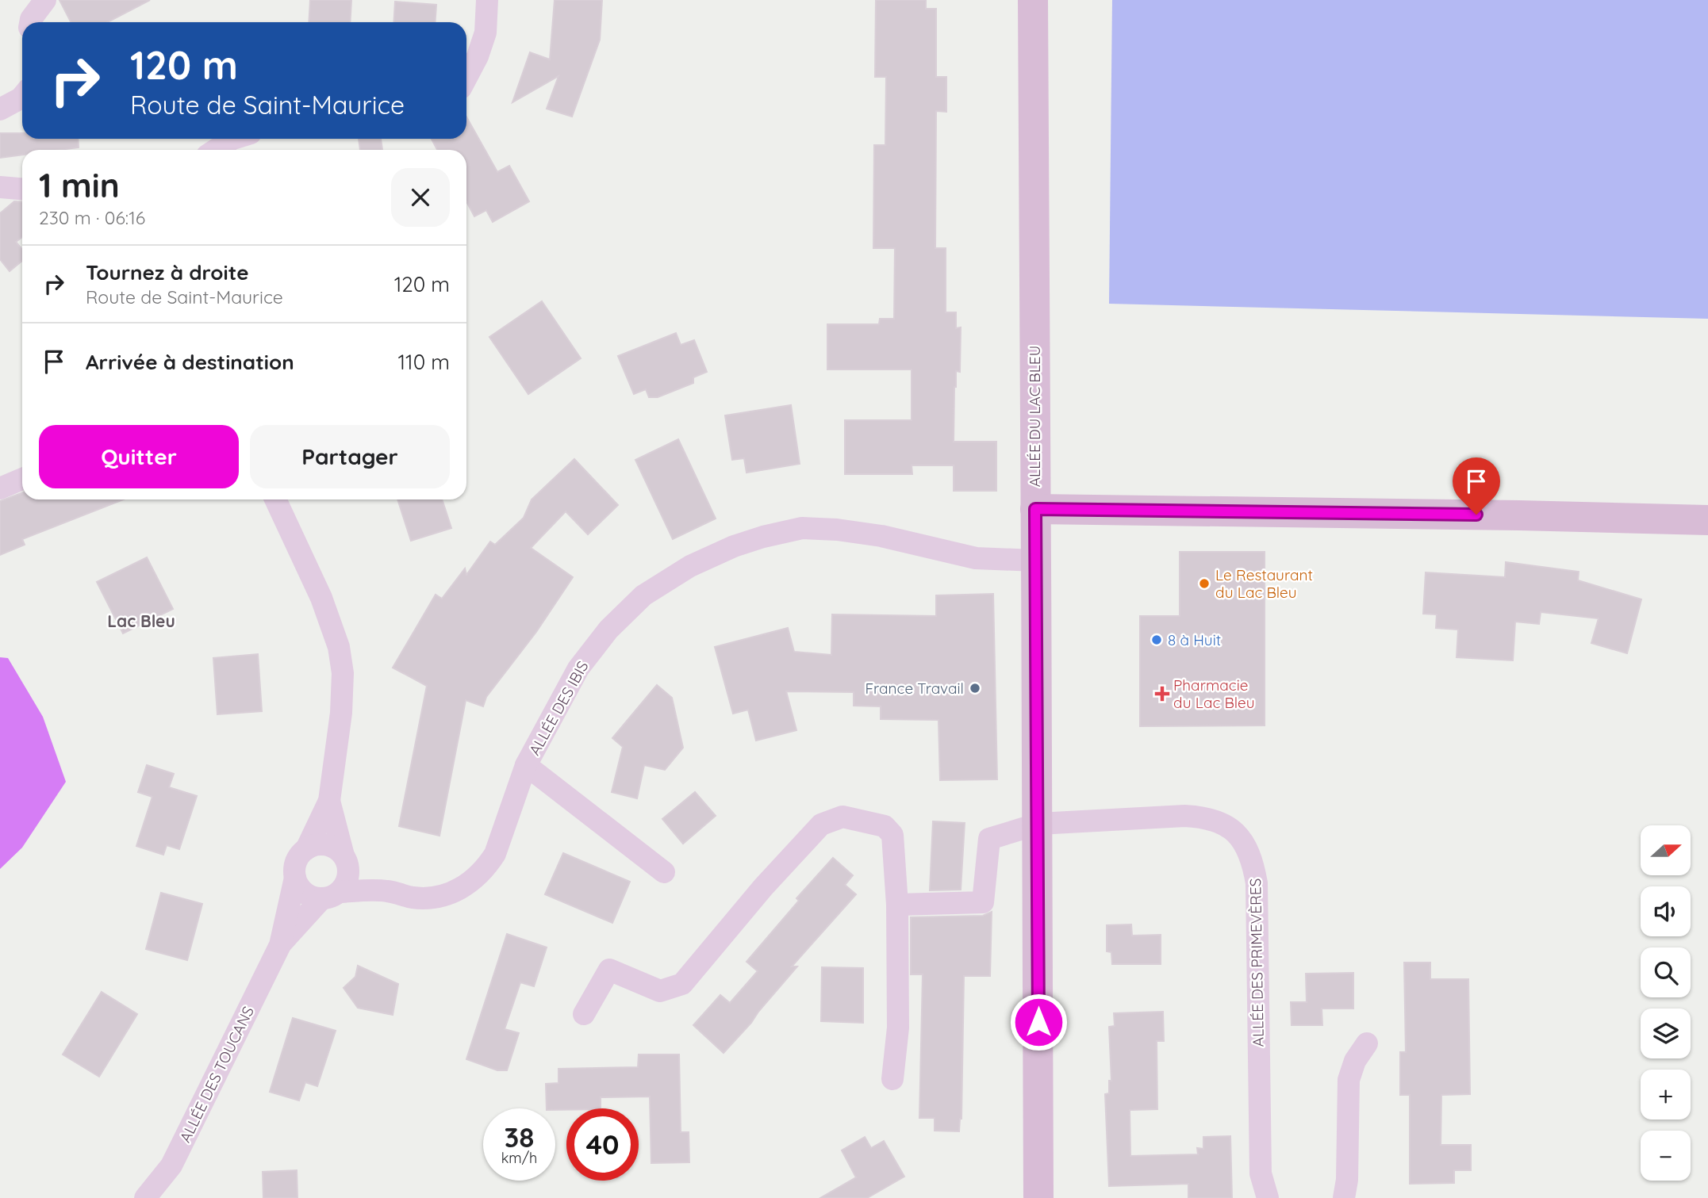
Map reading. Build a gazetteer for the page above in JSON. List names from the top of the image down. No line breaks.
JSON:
{"streets":{"street":["ALLÉE DU LAC BLEU","ALLÉE DES IBIS","ALLÉE DES PRIMEVÈRES","ALLÉE DES TOUCANS"]},"crossings":[["ALLÉE DU LAC BLEU","ALLÉE DES IBIS"],["ALLÉE DU LAC BLEU","ALLÉE DES PRIMEVÈRES"],["ALLÉE DES IBIS","ALLÉE DES TOUCANS"]],"districts":["Lac Bleu"],"places":{"other":["Le Restaurant du Lac Bleu","8 à Huit","France Travail"],"health":["Pharmacie du Lac Bleu"]},"north":"right","page":{"turn":["120 m","Route de Saint-Maurice"],"heading":["1 min","230 m · 06:16"],"list":[{"name":"Tournez à droite","note":"Route de Saint-Maurice","value":"120 m"},{"name":"Arrivée à destination","value":"110 m"}],"buttons":["Quitter","Partager"],"map_buttons":["+","−"],"speed":"38 km/h","limit":"40"}}
